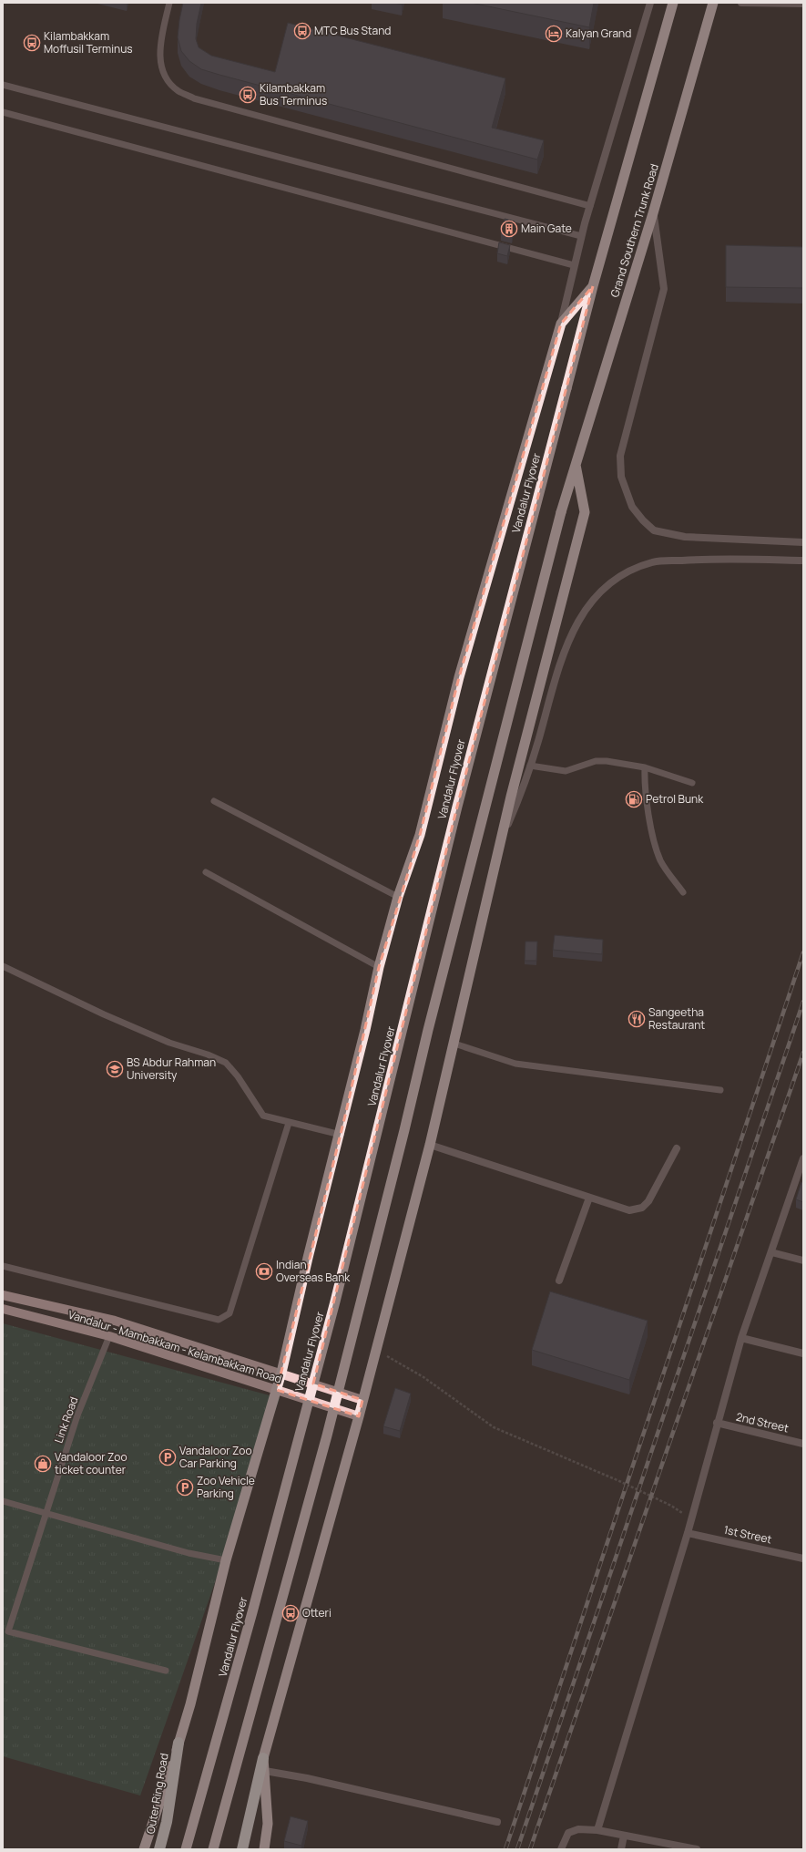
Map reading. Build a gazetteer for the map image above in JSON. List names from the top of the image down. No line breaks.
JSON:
{"streets":{"highway":["Grand Southern Trunk Road","Vandalur Flyover","Outer Ring Road"],"main road":["Vandalur - Mambakkam - Kelambakkam Road"],"street":["2nd Street","1st Street"],"lane":["Link Road"]},"crossings":[["Vandalur - Mambakkam - Kelambakkam Road","Link Road"]],"places":{"bus stop":["MTC Bus Stand","Kilambakkam Moffusil Terminus","Kilambakkam Bus Terminus","Otteri"],"hotel":["Kalyan Grand"],"building":["Main Gate"],"fuel station":["Petrol Bunk"],"restaurant":["Sangeetha Restaurant"],"school or university":["BS Abdur Rahman University"],"bank":["Indian Overseas Bank"],"parking":["Vandaloor Zoo Car Parking","Zoo Vehicle Parking"],"shop":["Vandaloor Zoo ticket counter"]}}
